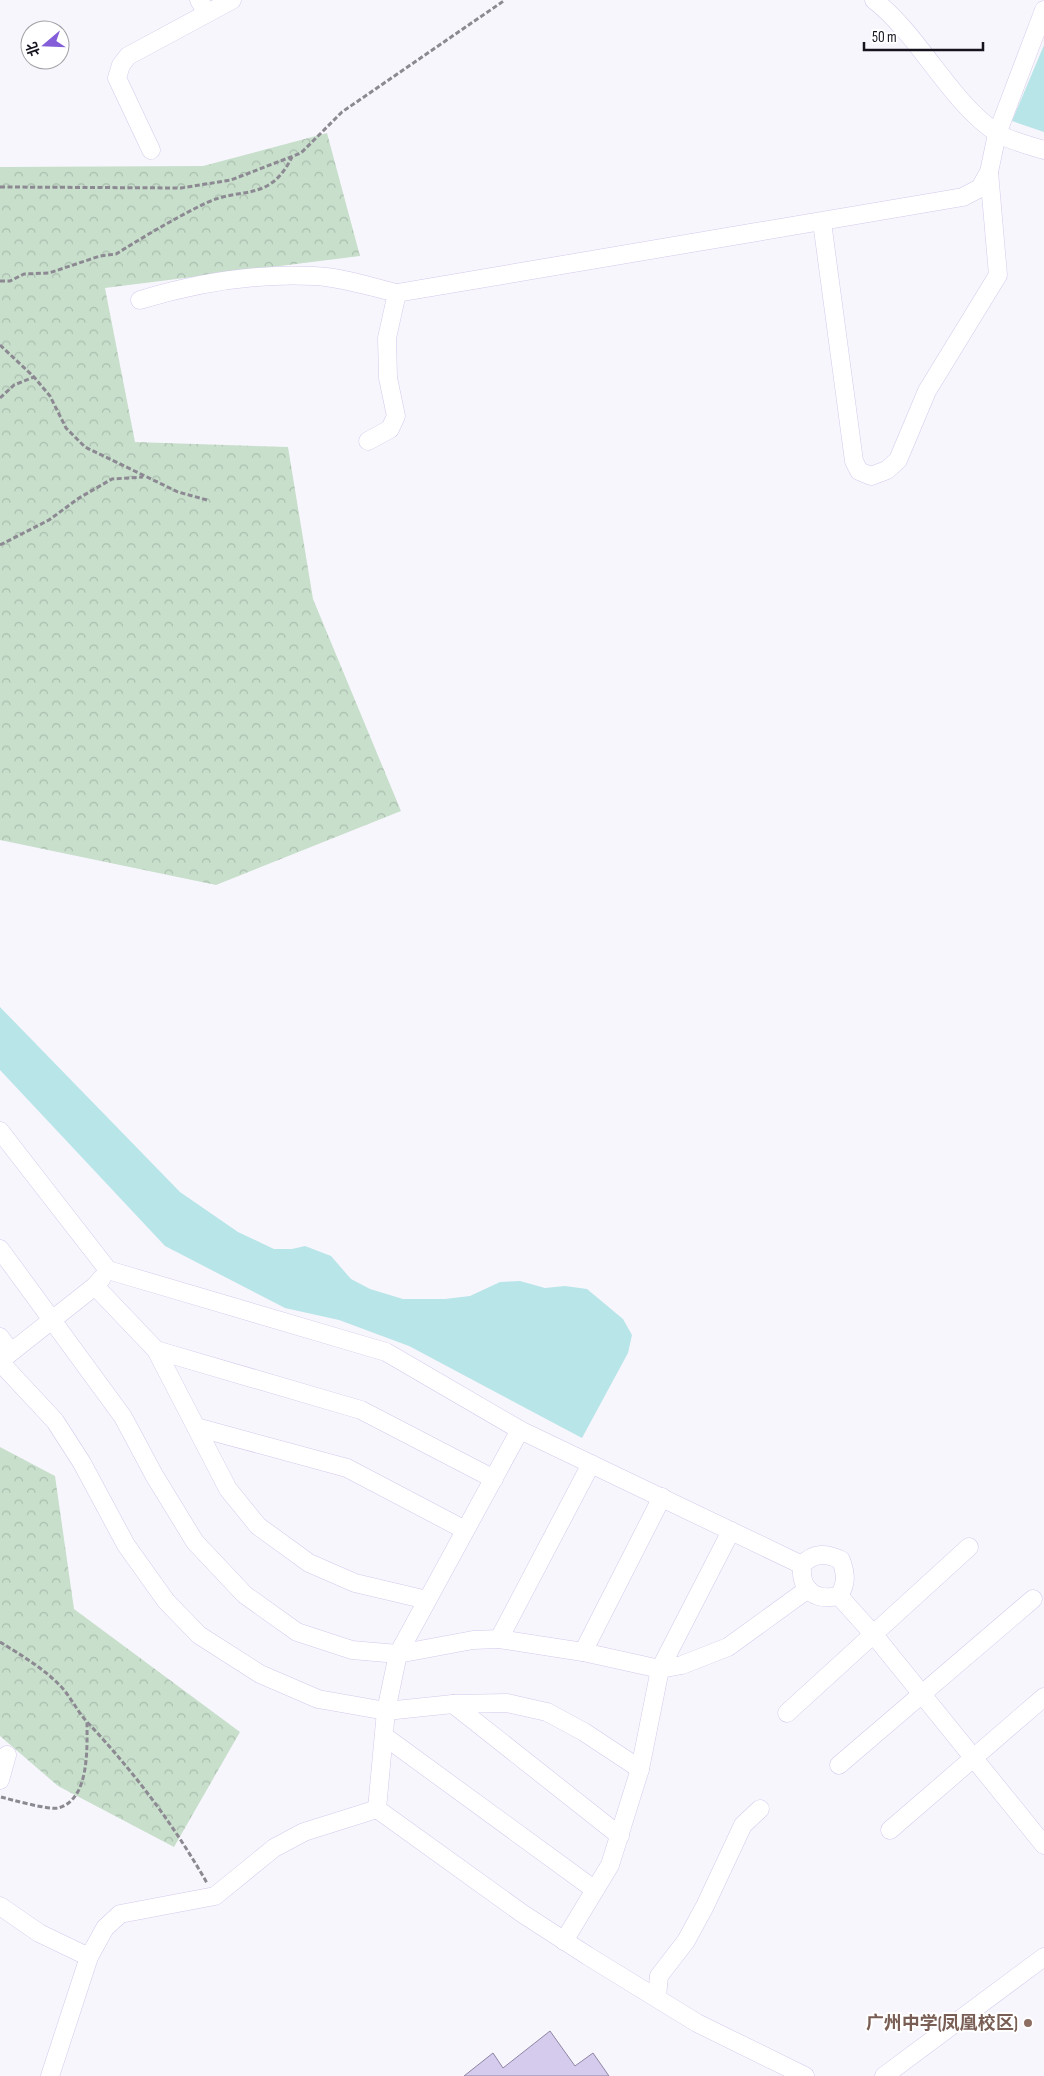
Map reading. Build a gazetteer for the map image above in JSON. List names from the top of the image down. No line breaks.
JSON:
{"places":["广州中学(凤凰校区)"],"scale_bar":"50 m","north":"left"}
